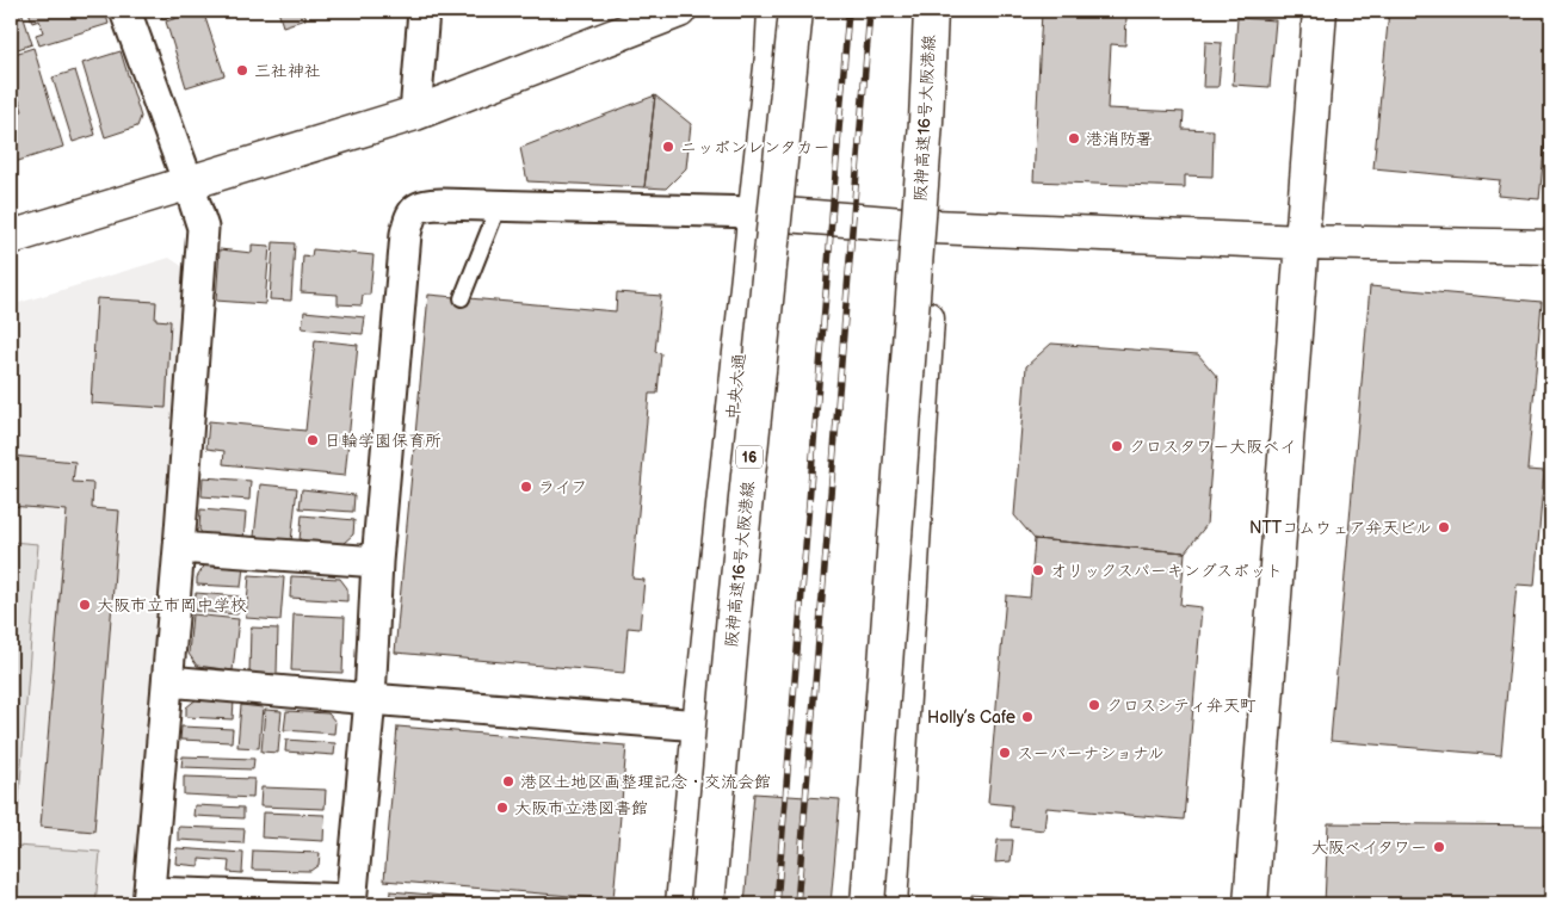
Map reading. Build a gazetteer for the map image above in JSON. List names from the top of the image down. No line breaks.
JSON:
{"streets":{"main road":["阪神高速16号大阪港線","中央大通","16"]},"places":["三社神社","港消防署","ニッポンレンタカー","日輪学園保育所","クロスタワー大阪ベイ","ライフ","NTTコムウェア弁天ビル","オリックスパーキングスポット","大阪市立市岡中学校","クロスシティ弁天町","Holly’s Cafe","スーパーナショナル","港区土地区画整理記念・交流会館","大阪市立港図書館","大阪ベイタワー"]}
